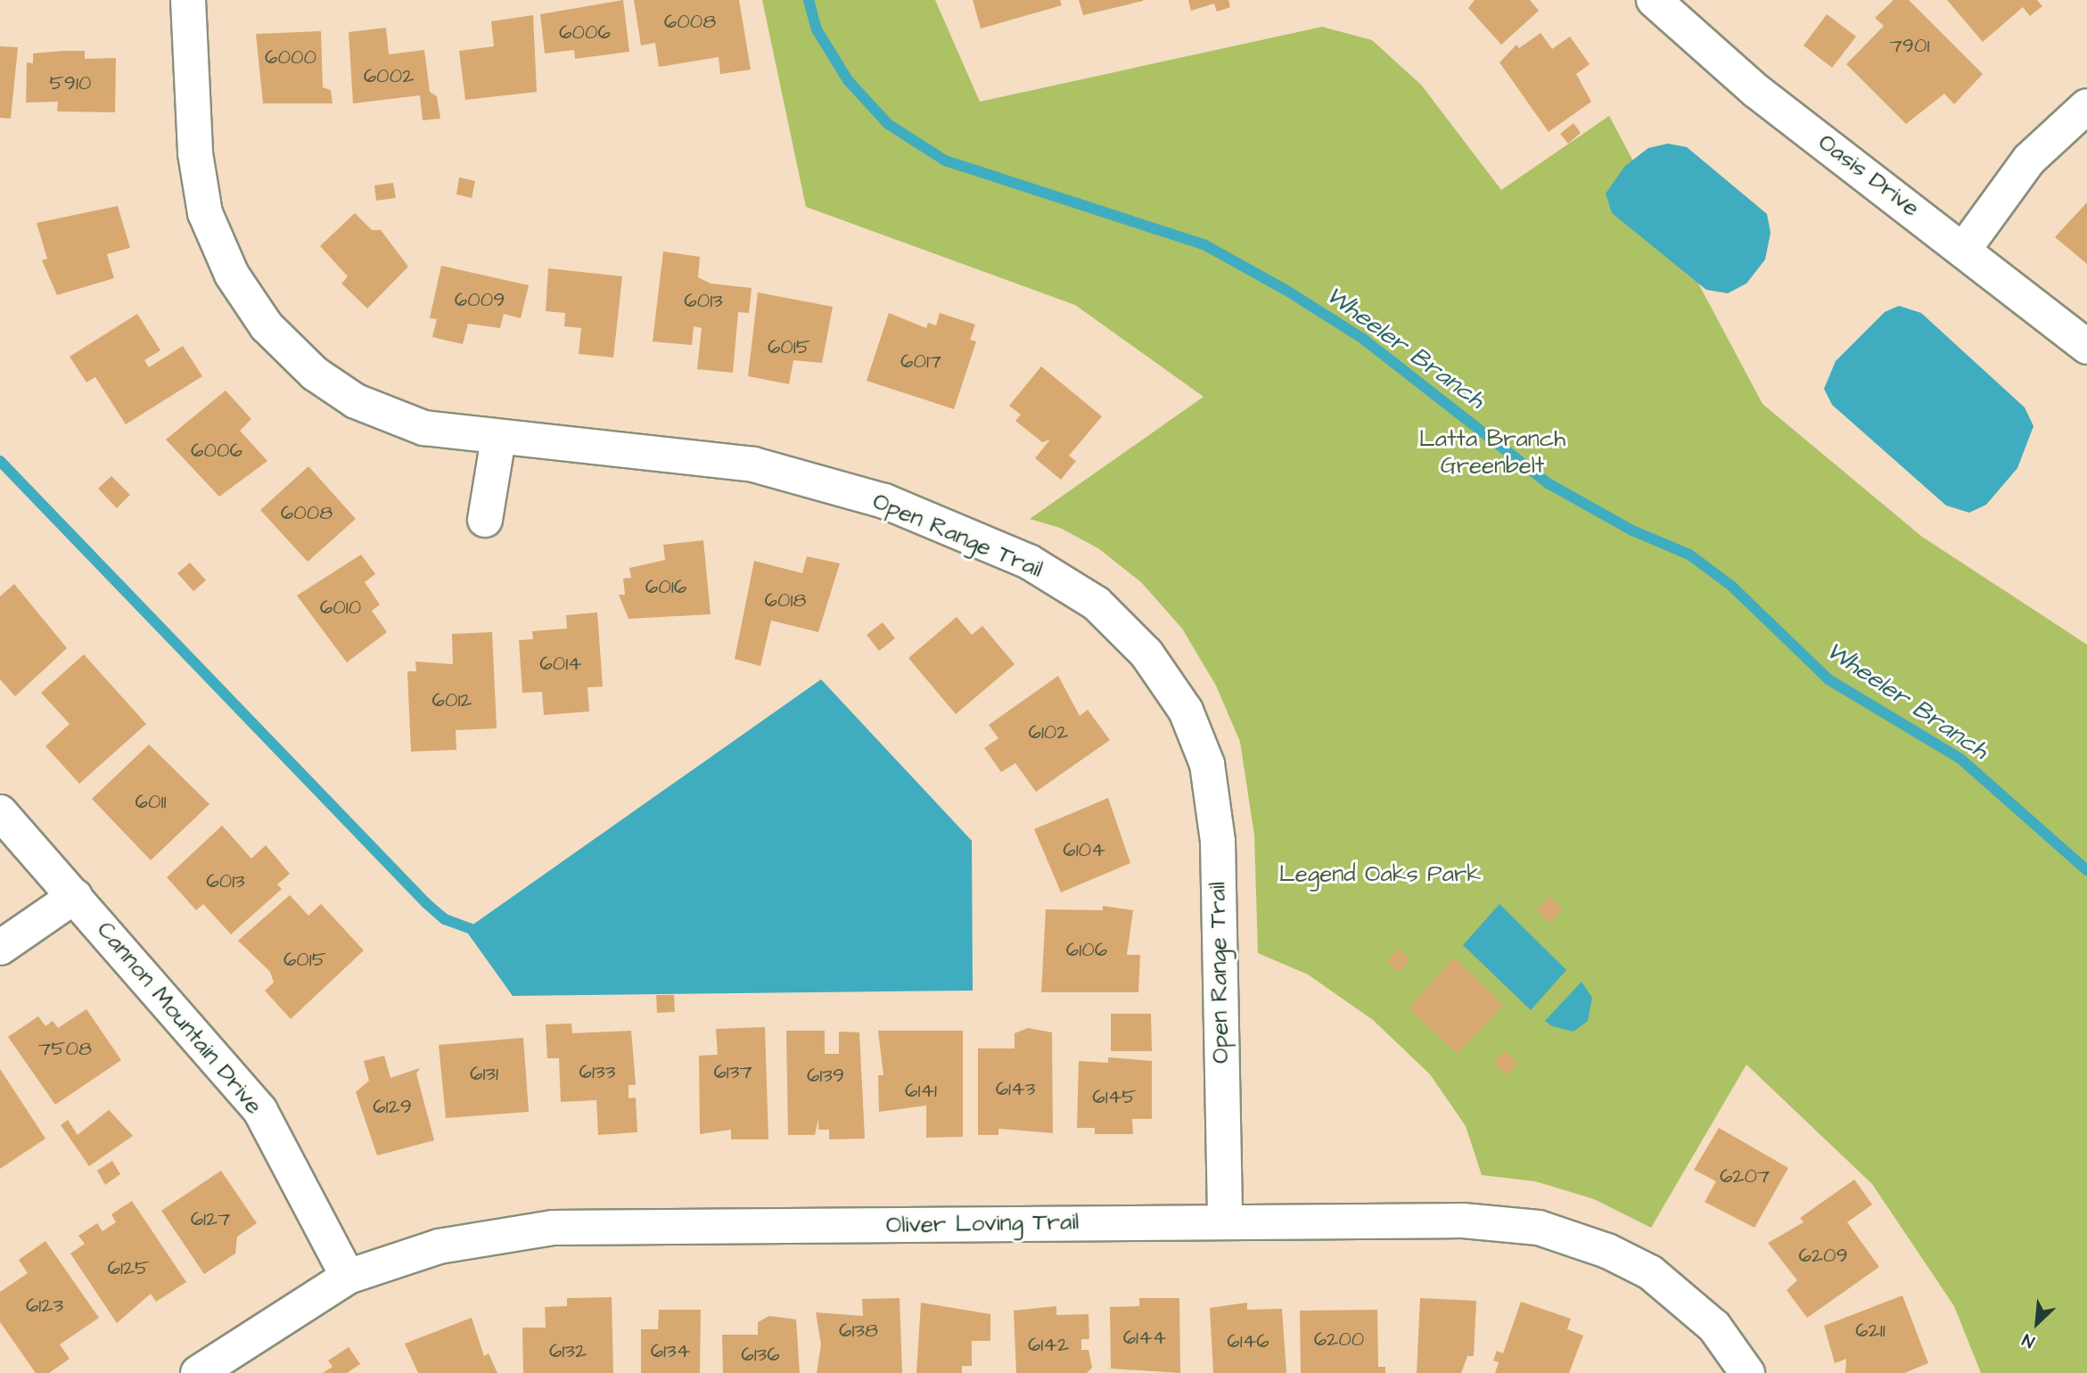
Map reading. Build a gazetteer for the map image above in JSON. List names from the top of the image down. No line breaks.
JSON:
{"streets":{"street":["Oasis Drive","Open Range Trail","Cannon Mountain Drive","Oliver Loving Trail"]},"crossings":[["Open Range Trail","Oliver Loving Trail"],["Cannon Mountain Drive","Oliver Loving Trail"]],"water":["Wheeler Branch"],"parks":["Latta Branch Greenbelt","Legend Oaks Park"],"house_numbers":["6008","6006","7901","6000","6002","5910","6009","6013","6015","6017","6006","6008","6016","6018","6010","6014","6012","6102","6011","6104","6013","6106","6015","7508","6133","6137","6131","6139","6143","6141","6145","6129","6207","6127","6209","6125","6123","6138","6211","6144","6200","6146","6142","6132","6134","6136"],"north":"bottom left"}
